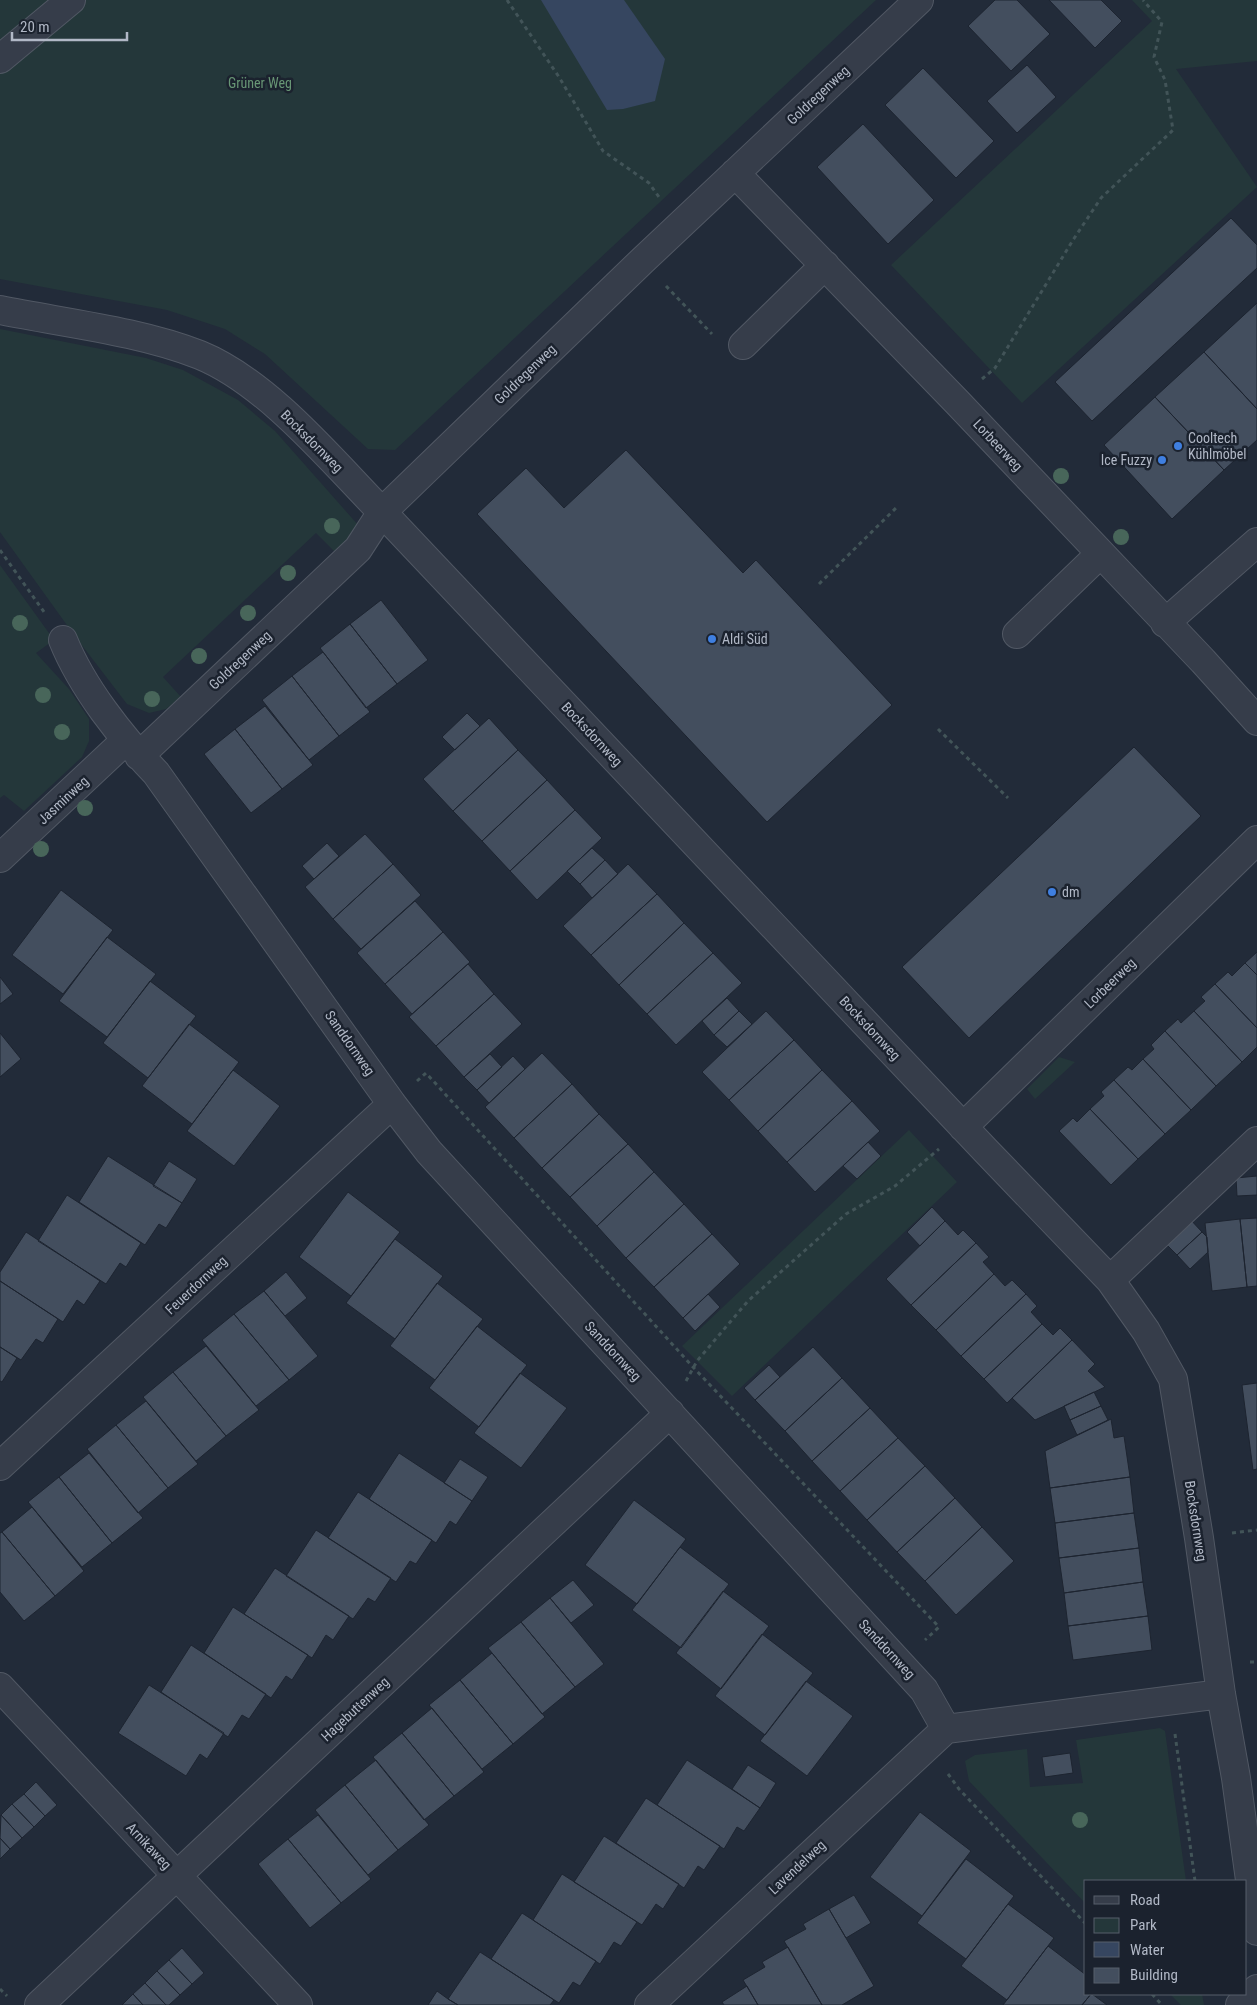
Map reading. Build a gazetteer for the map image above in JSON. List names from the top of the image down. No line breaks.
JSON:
{"streets":{"street":["Goldregenweg","Bocksdornweg","Lorbeerweg","Jasminweg","Sanddornweg","Feuerdornweg","Hagebuttenweg","Arnikaweg","Lavendelweg"]},"crossings":[["Goldregenweg","Bocksdornweg"],["Goldregenweg","Lorbeerweg"],["Goldregenweg","Jasminweg"],["Goldregenweg","Sanddornweg"],["Bocksdornweg","Lorbeerweg"],["Jasminweg","Sanddornweg"],["Sanddornweg","Feuerdornweg"],["Sanddornweg","Hagebuttenweg"],["Sanddornweg","Lavendelweg"],["Hagebuttenweg","Arnikaweg"]],"parks":["Grüner Weg"],"places":["Cooltech Kühlmöbel","Ice Fuzzy","Aldi Süd","dm"],"legend":["Road","Park","Water","Building"],"scale_bar":"20 m"}
